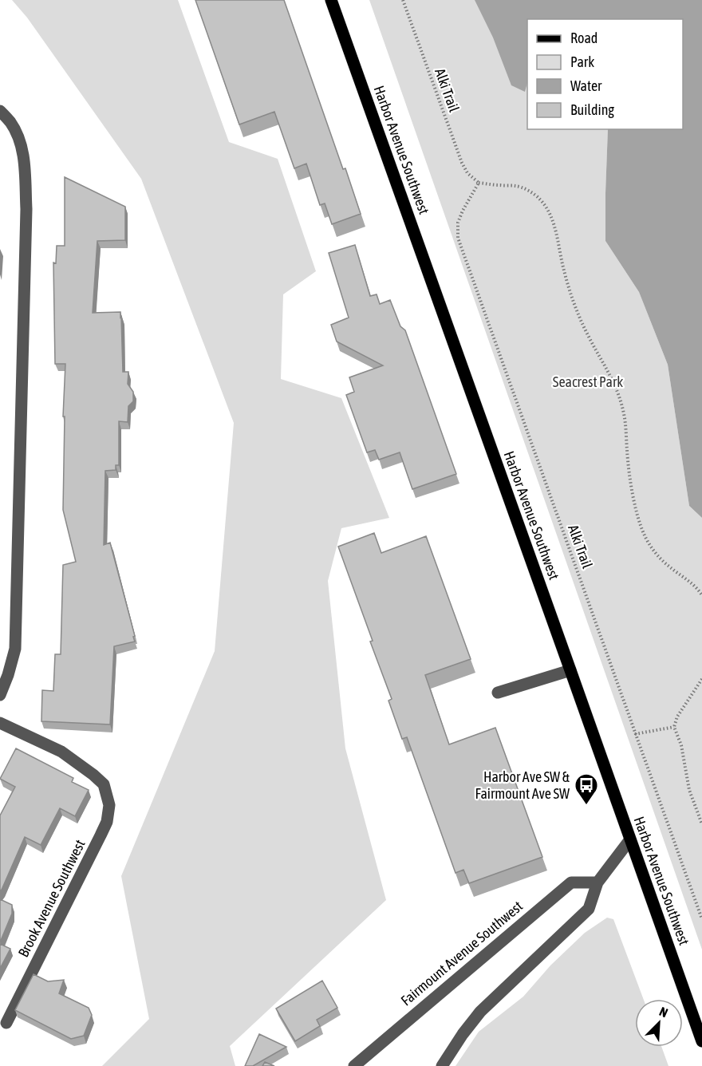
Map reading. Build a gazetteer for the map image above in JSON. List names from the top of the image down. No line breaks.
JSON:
{"streets":{"main road":["Harbor Avenue Southwest"],"street":["Brook Avenue Southwest","Fairmount Avenue Southwest"],"path":["Alki Trail"]},"parks":["Seacrest Park"],"places":{"bus stop":["Harbor Ave SW & Fairmount Ave SW"]},"legend":["Road","Park","Water","Building"],"north":"top right"}
